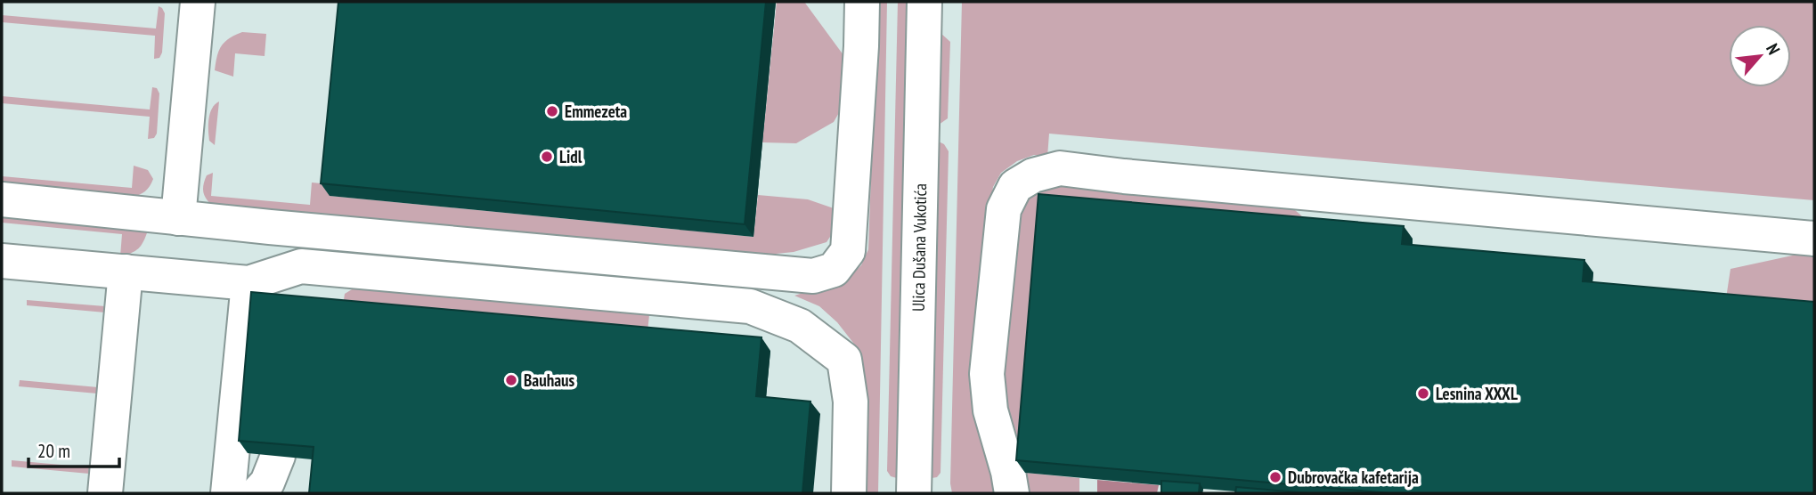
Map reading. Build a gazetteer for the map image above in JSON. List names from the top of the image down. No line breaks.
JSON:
{"streets":{"street":["Ulica Dušana Vukotića"]},"places":["Emmezeta","Lidl","Bauhaus","Lesnina XXXL","Dubrovačka kafetarija"],"scale_bar":"20 m","north":"top right"}
